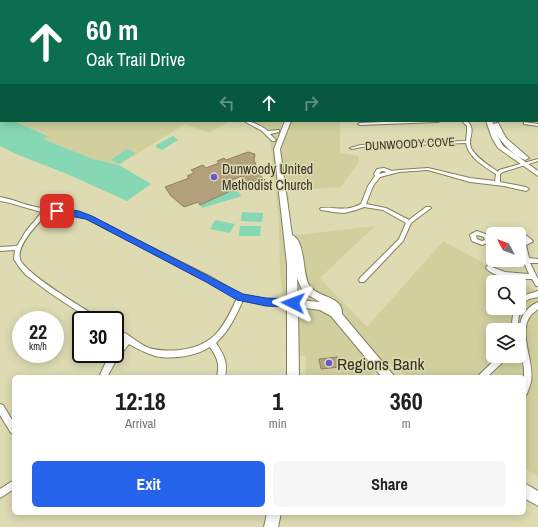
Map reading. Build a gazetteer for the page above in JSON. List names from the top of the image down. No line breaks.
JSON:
{"streets":{"street":["DUNWOODY COVE"]},"places":["Dunwoody United Methodist Church","Regions Bank"],"north":"top left","page":{"turn":["60 m","Oak Trail Drive"],"speed":"22 km/h","limit":"30","eta":["12:18","Arrival","1","min","360","m"],"buttons":["Exit","Share"]}}
